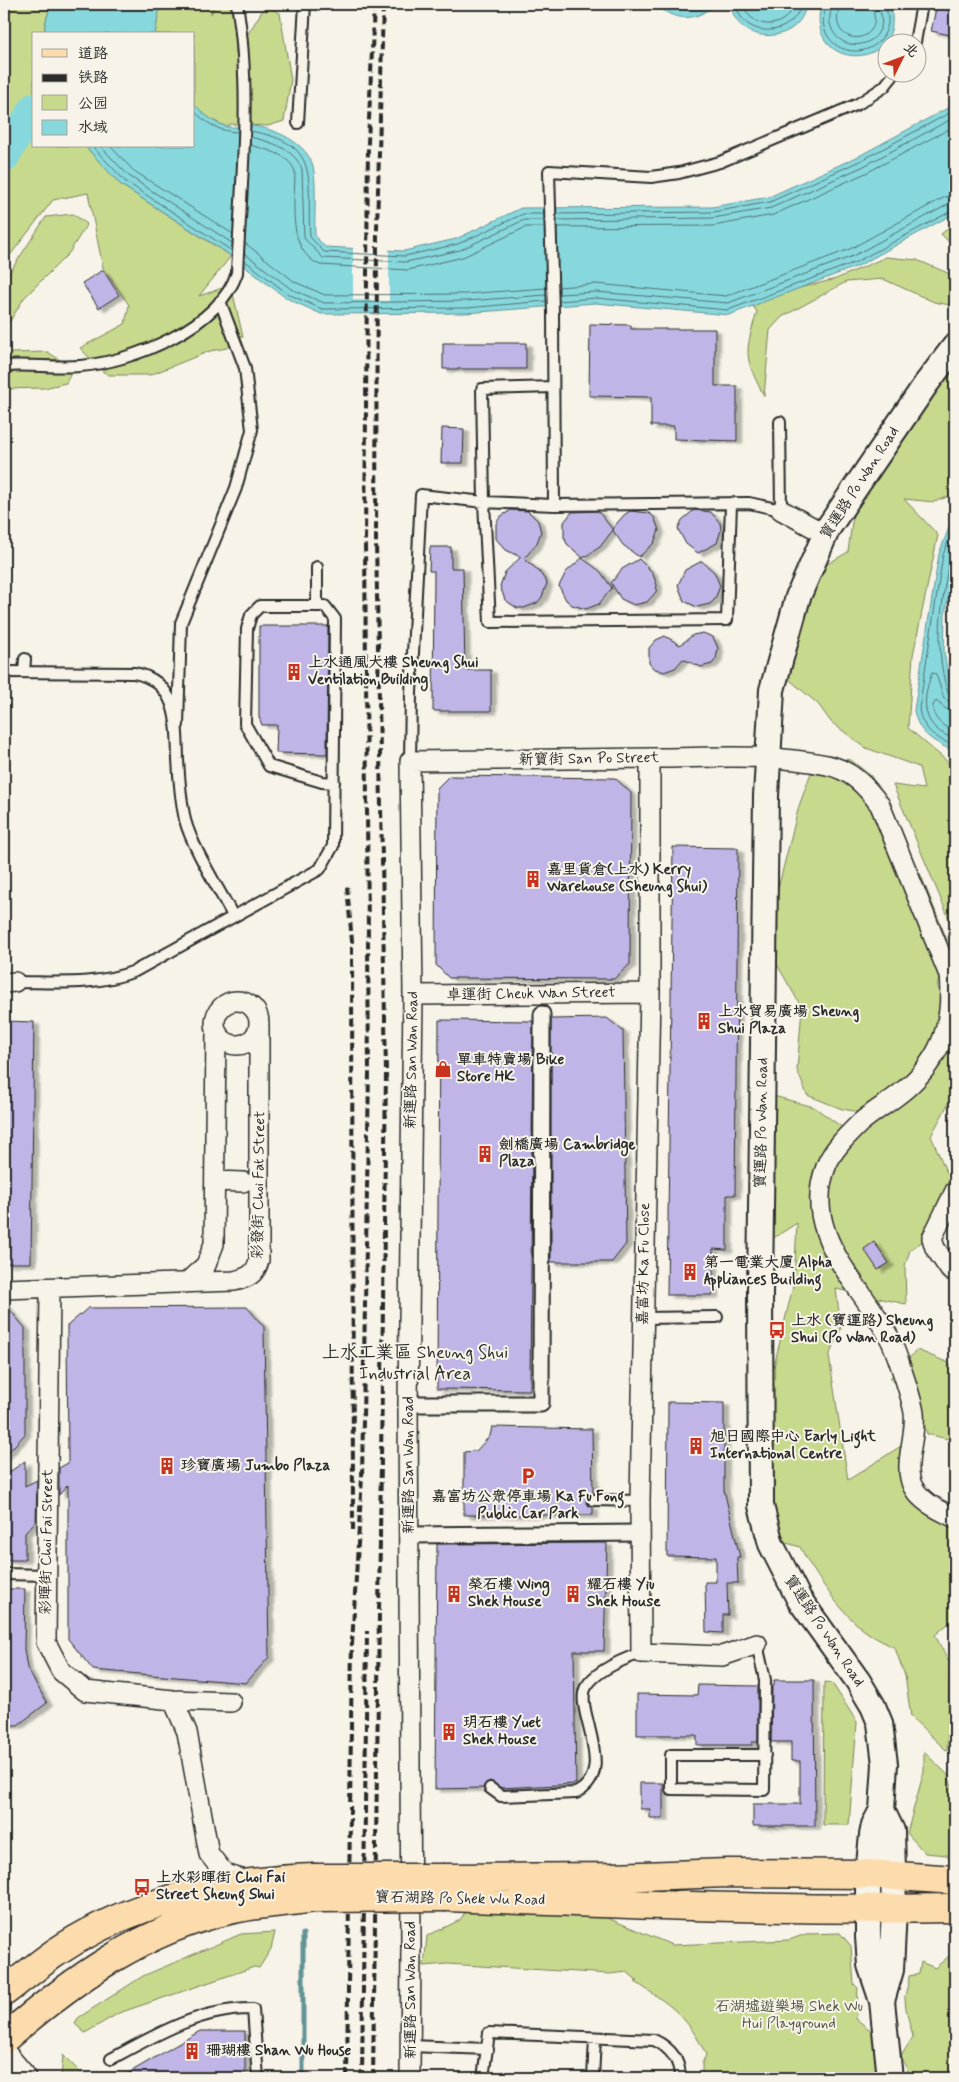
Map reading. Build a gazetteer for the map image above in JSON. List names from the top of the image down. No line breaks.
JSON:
{"streets":{"main road":["寶石湖路 Po Shek Wu Road"],"street":["寶運路 Po Wan Road","新寶街 San Po Street","卓運街 Cheuk Wan Street","新運路 San Wan Road","彩發街 Choi Fat Street","嘉富坊 Ka Fu Close","彩暉街 Choi Fai Street"]},"crossings":[["寶運路 Po Wan Road","新寶街 San Po Street"],["寶運路 Po Wan Road","寶石湖路 Po Shek Wu Road"],["新寶街 San Po Street","新運路 San Wan Road"],["新寶街 San Po Street","嘉富坊 Ka Fu Close"],["卓運街 Cheuk Wan Street","新運路 San Wan Road"],["卓運街 Cheuk Wan Street","嘉富坊 Ka Fu Close"],["彩發街 Choi Fat Street","彩暉街 Choi Fai Street"]],"districts":["上水工業區 Sheung Shui Industrial Area"],"parks":["石湖墟遊樂場 Shek Wu Hui Playground"],"places":{"building":["上水通風大樓 Sheung Shui Ventilation Building","嘉里貨倉(上水) Kerry Warehouse (Sheung Shui)","上水貿易廣場 Sheung Shui Plaza","劍橋廣場 Cambridge Plaza","第一電業大廈 Alpha Appliances Building","旭日國際中心 Early Light International Centre","珍寶廣場 Jumbo Plaza","榮石樓 Wing Shek House","耀石樓 Yiu Shek House","玥石樓 Yuet Shek House","珊瑚樓 Shan Wu House"],"shop":["單車特賣場 Bike Store HK"],"bus stop":["上水 (寶運路) Sheung Shui (Po Wan Road)","上水彩暉街 Choi Fai Street Sheung Shui"],"parking":["嘉富坊公衆停車場 Ka Fu Fong Public Car Park"]},"legend":["道路","铁路","公园","水域"],"north":"top right"}
